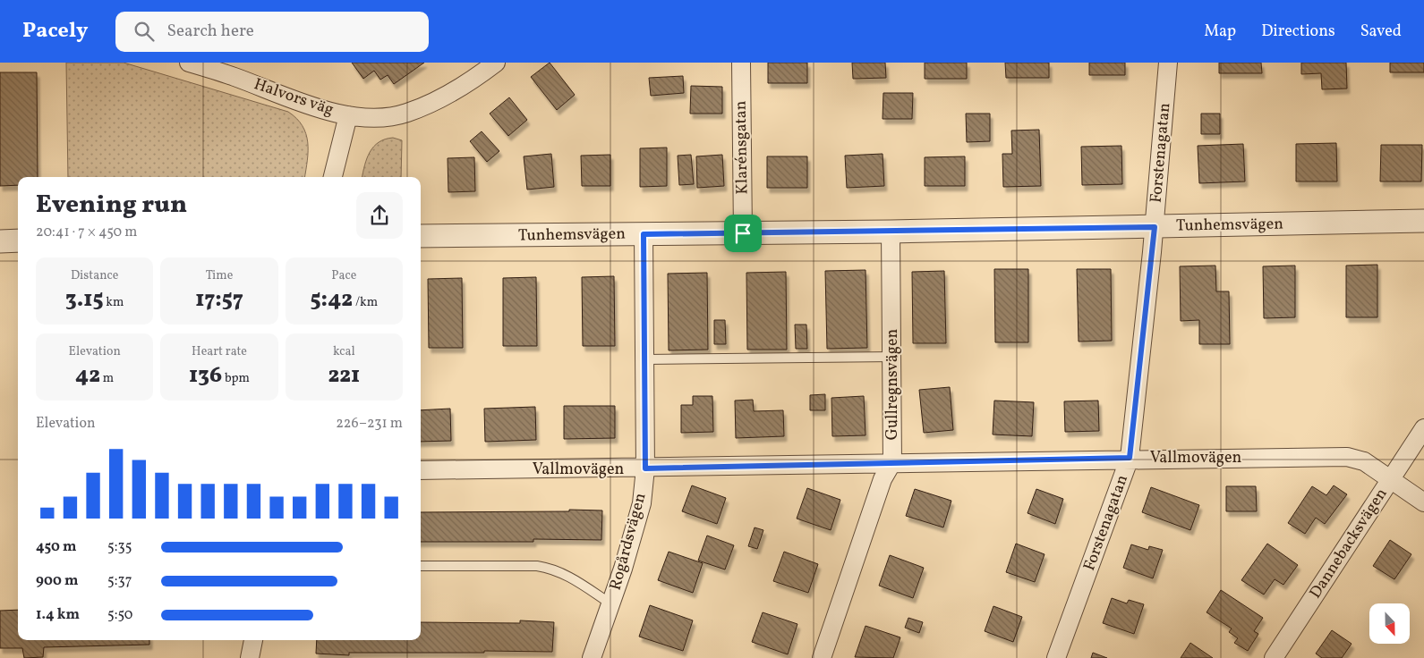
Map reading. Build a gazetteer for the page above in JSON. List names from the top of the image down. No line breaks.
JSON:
{"streets":{"street":["Halvors väg","Klarénsgatan","Forstenagatan","Tunhemsvägen","Gullregnsvägen","Vallmovägen","Rogårdsvägen","Dannebacksvägen"]},"crossings":[["Klarénsgatan","Tunhemsvägen"],["Forstenagatan","Tunhemsvägen"],["Forstenagatan","Vallmovägen"],["Tunhemsvägen","Gullregnsvägen"],["Tunhemsvägen","Rogårdsvägen"],["Gullregnsvägen","Vallmovägen"],["Vallmovägen","Rogårdsvägen"],["Vallmovägen","Dannebacksvägen"]],"north":"bottom","page":{"header":"Pacely","search":"Search here","nav":["Map","Directions","Saved"],"heading":["Evening run","20:41 · 7 × 450 m"],"stats":[["Distance","3.15 km"],["Time","17:57"],["Pace","5:42 /km"],["Elevation","42 m"],["Heart rate","136 bpm"],["kcal","221"]],"chart":["Elevation","226–231 m"],"list":[{"name":"450 m","note":"5:35"},{"name":"900 m","note":"5:37"},{"name":"1.4 km","note":"5:50"}]}}
